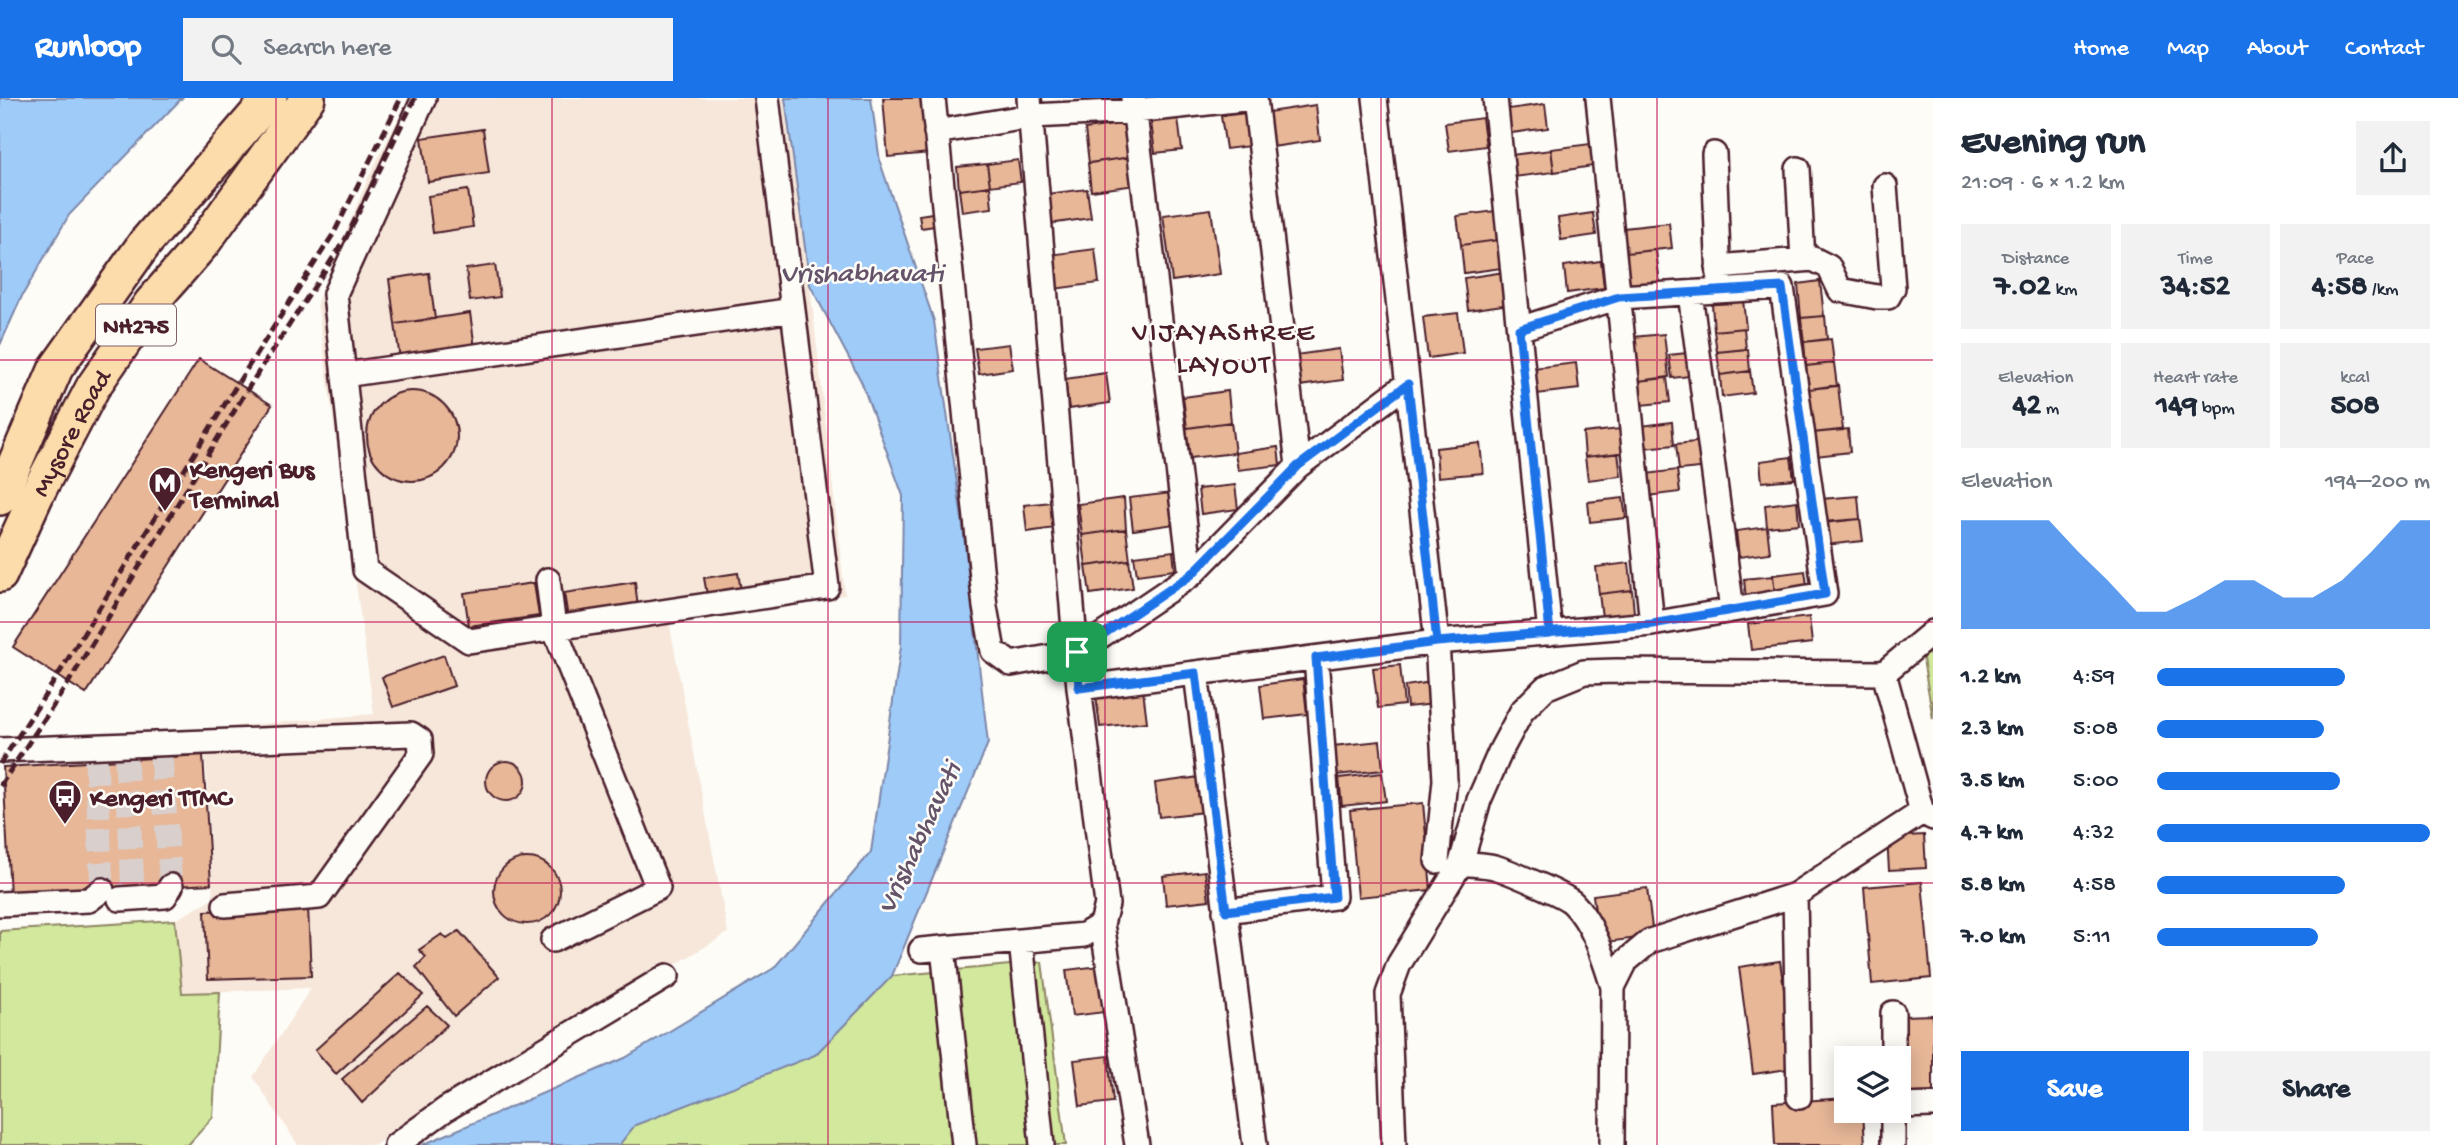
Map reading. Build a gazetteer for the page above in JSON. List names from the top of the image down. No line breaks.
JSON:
{"streets":{"highway":["NH275","Mysore Road"]},"districts":["VIJAYASHREE LAYOUT"],"water":["Vrishabhavati"],"places":{"metro station":["Kengeri Bus Terminal"],"bus stop":["Kengeri TTMC"]},"page":{"header":"Runloop","search":"Search here","nav":["Home","Map","About","Contact"],"heading":["Evening run","21:09 · 6 × 1.2 km"],"stats":[["Distance","7.02 km"],["Time","34:52"],["Pace","4:58 /km"],["Elevation","42 m"],["Heart rate","149 bpm"],["kcal","508"]],"chart":["Elevation","194–200 m"],"list":[{"name":"1.2 km","note":"4:59"},{"name":"2.3 km","note":"5:08"},{"name":"3.5 km","note":"5:00"},{"name":"4.7 km","note":"4:32"},{"name":"5.8 km","note":"4:58"},{"name":"7.0 km","note":"5:11"}],"buttons":["Save","Share"]}}
